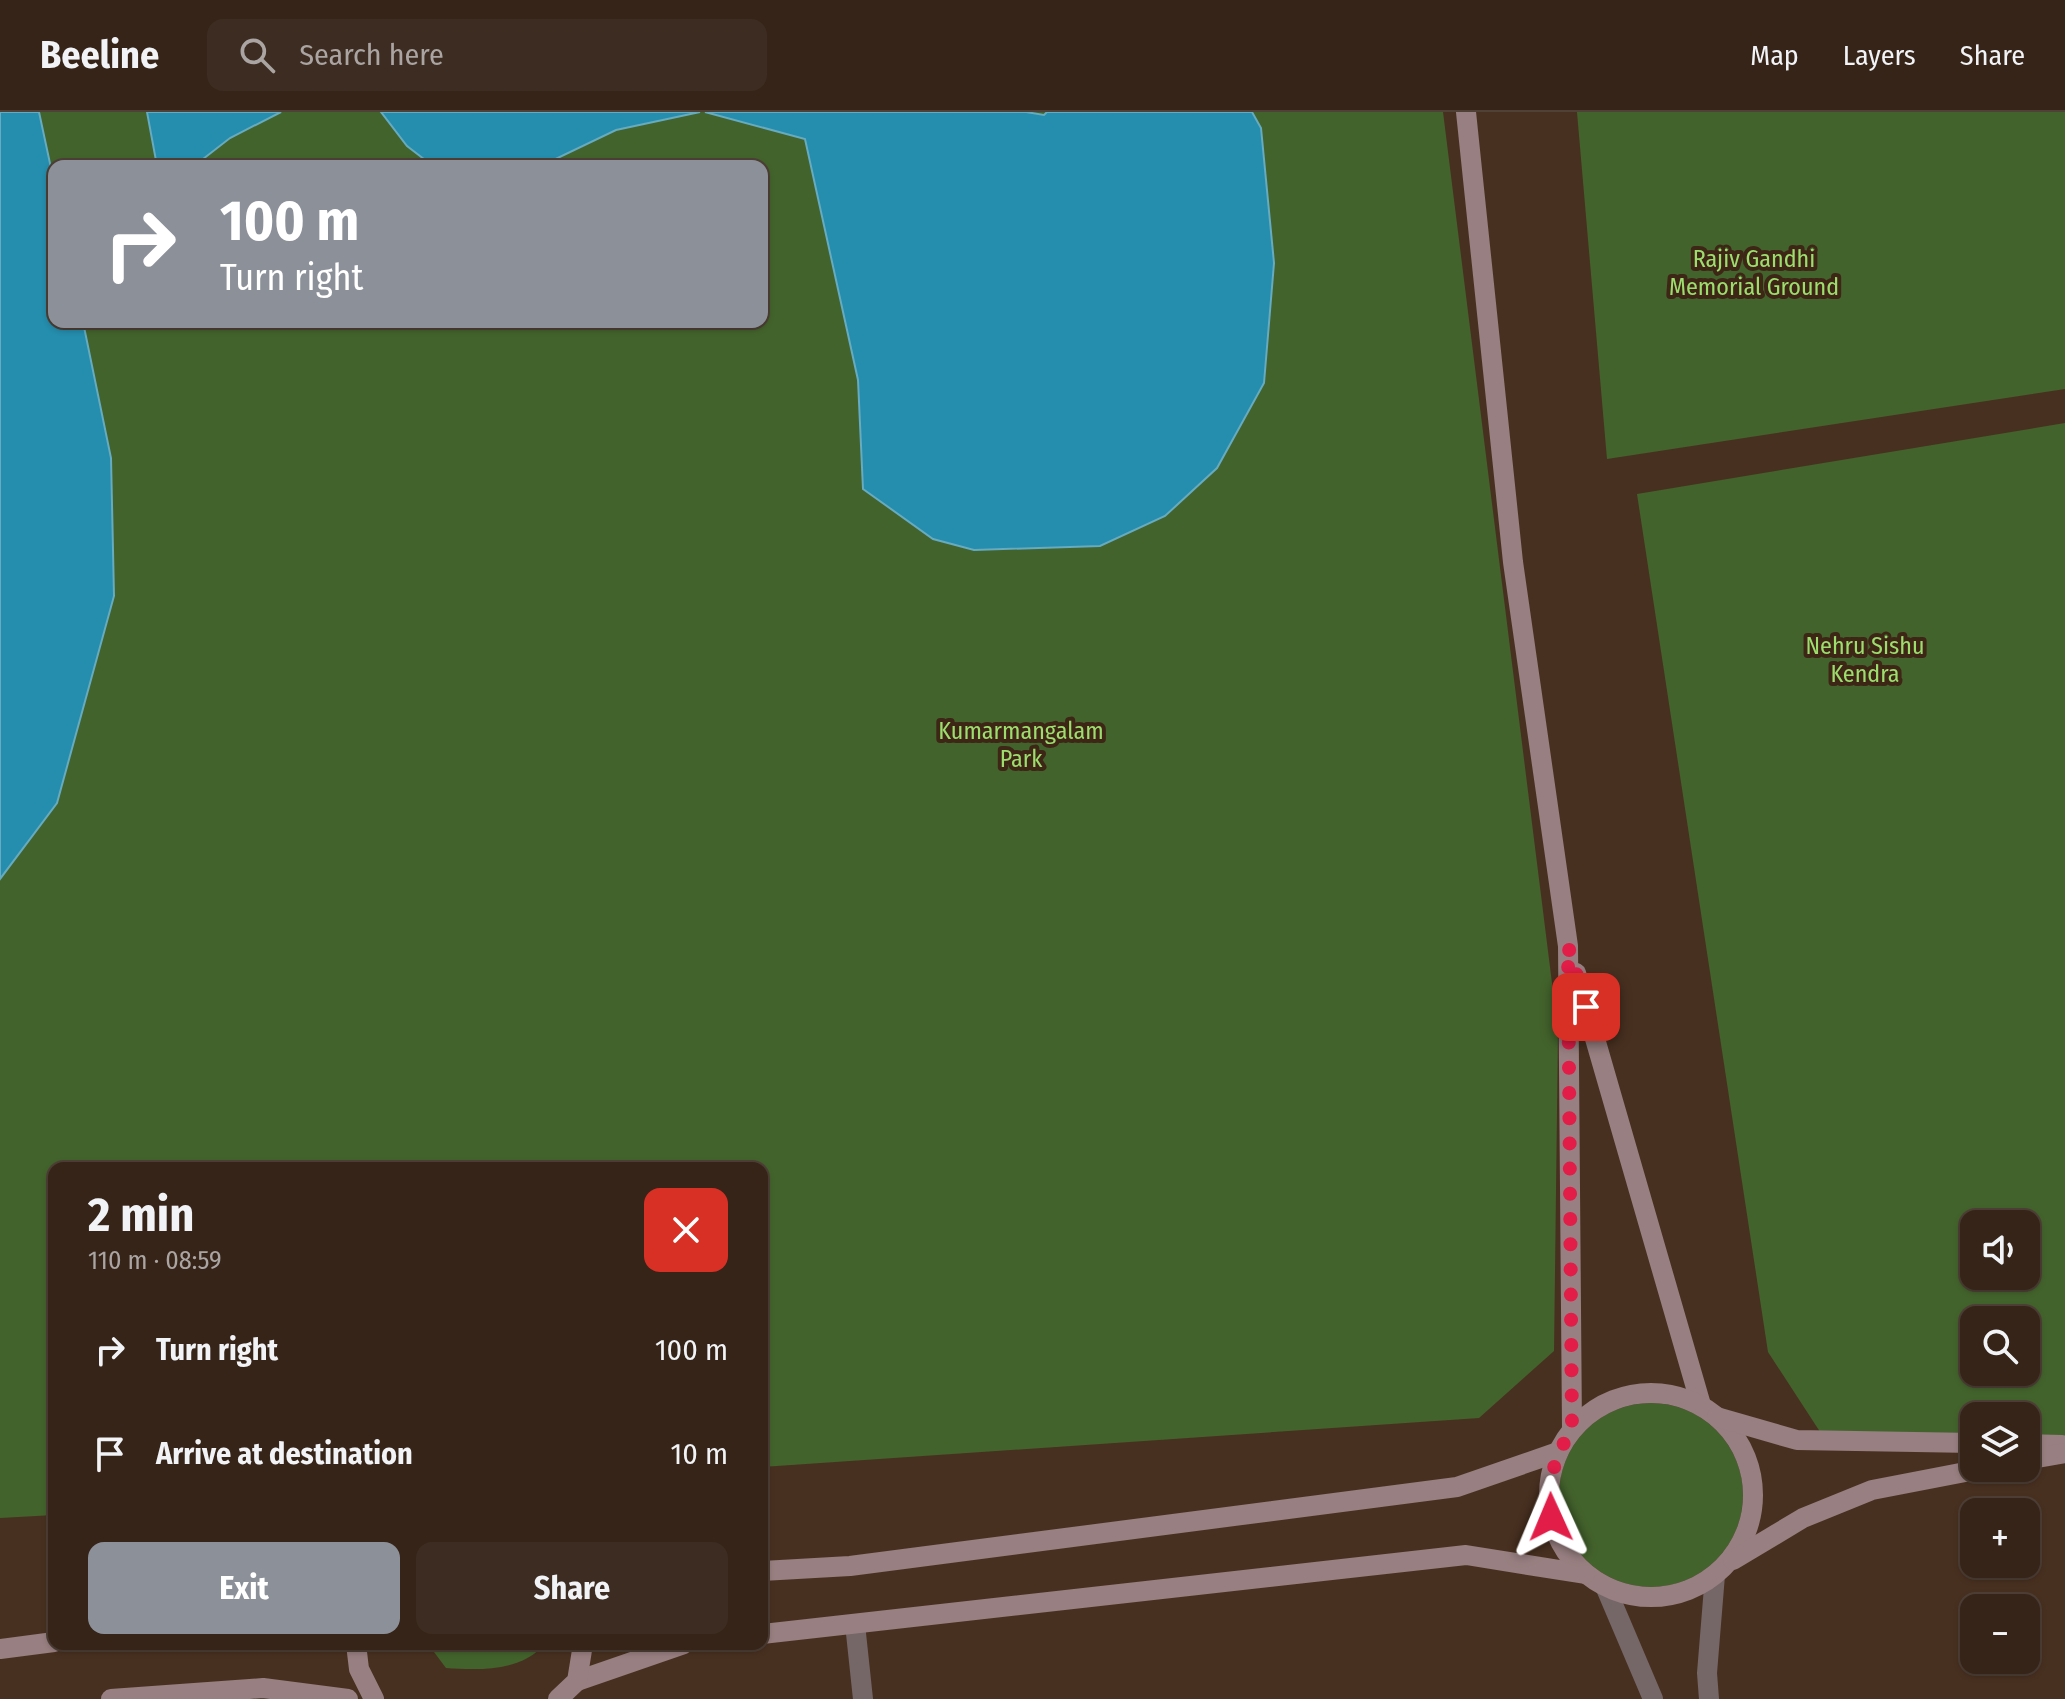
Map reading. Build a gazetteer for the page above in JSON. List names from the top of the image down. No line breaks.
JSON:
{"parks":["Rajiv Gandhi Memorial Ground","Nehru Sishu Kendra","Kumarmangalam Park"],"page":{"header":"Beeline","search":"Search here","nav":["Map","Layers","Share"],"turn":["100 m","Turn right"],"heading":["2 min","110 m · 08:59"],"map_buttons":["+","−"],"list":[{"name":"Turn right","value":"100 m"},{"name":"Arrive at destination","value":"10 m"}],"buttons":["Exit","Share"]}}
